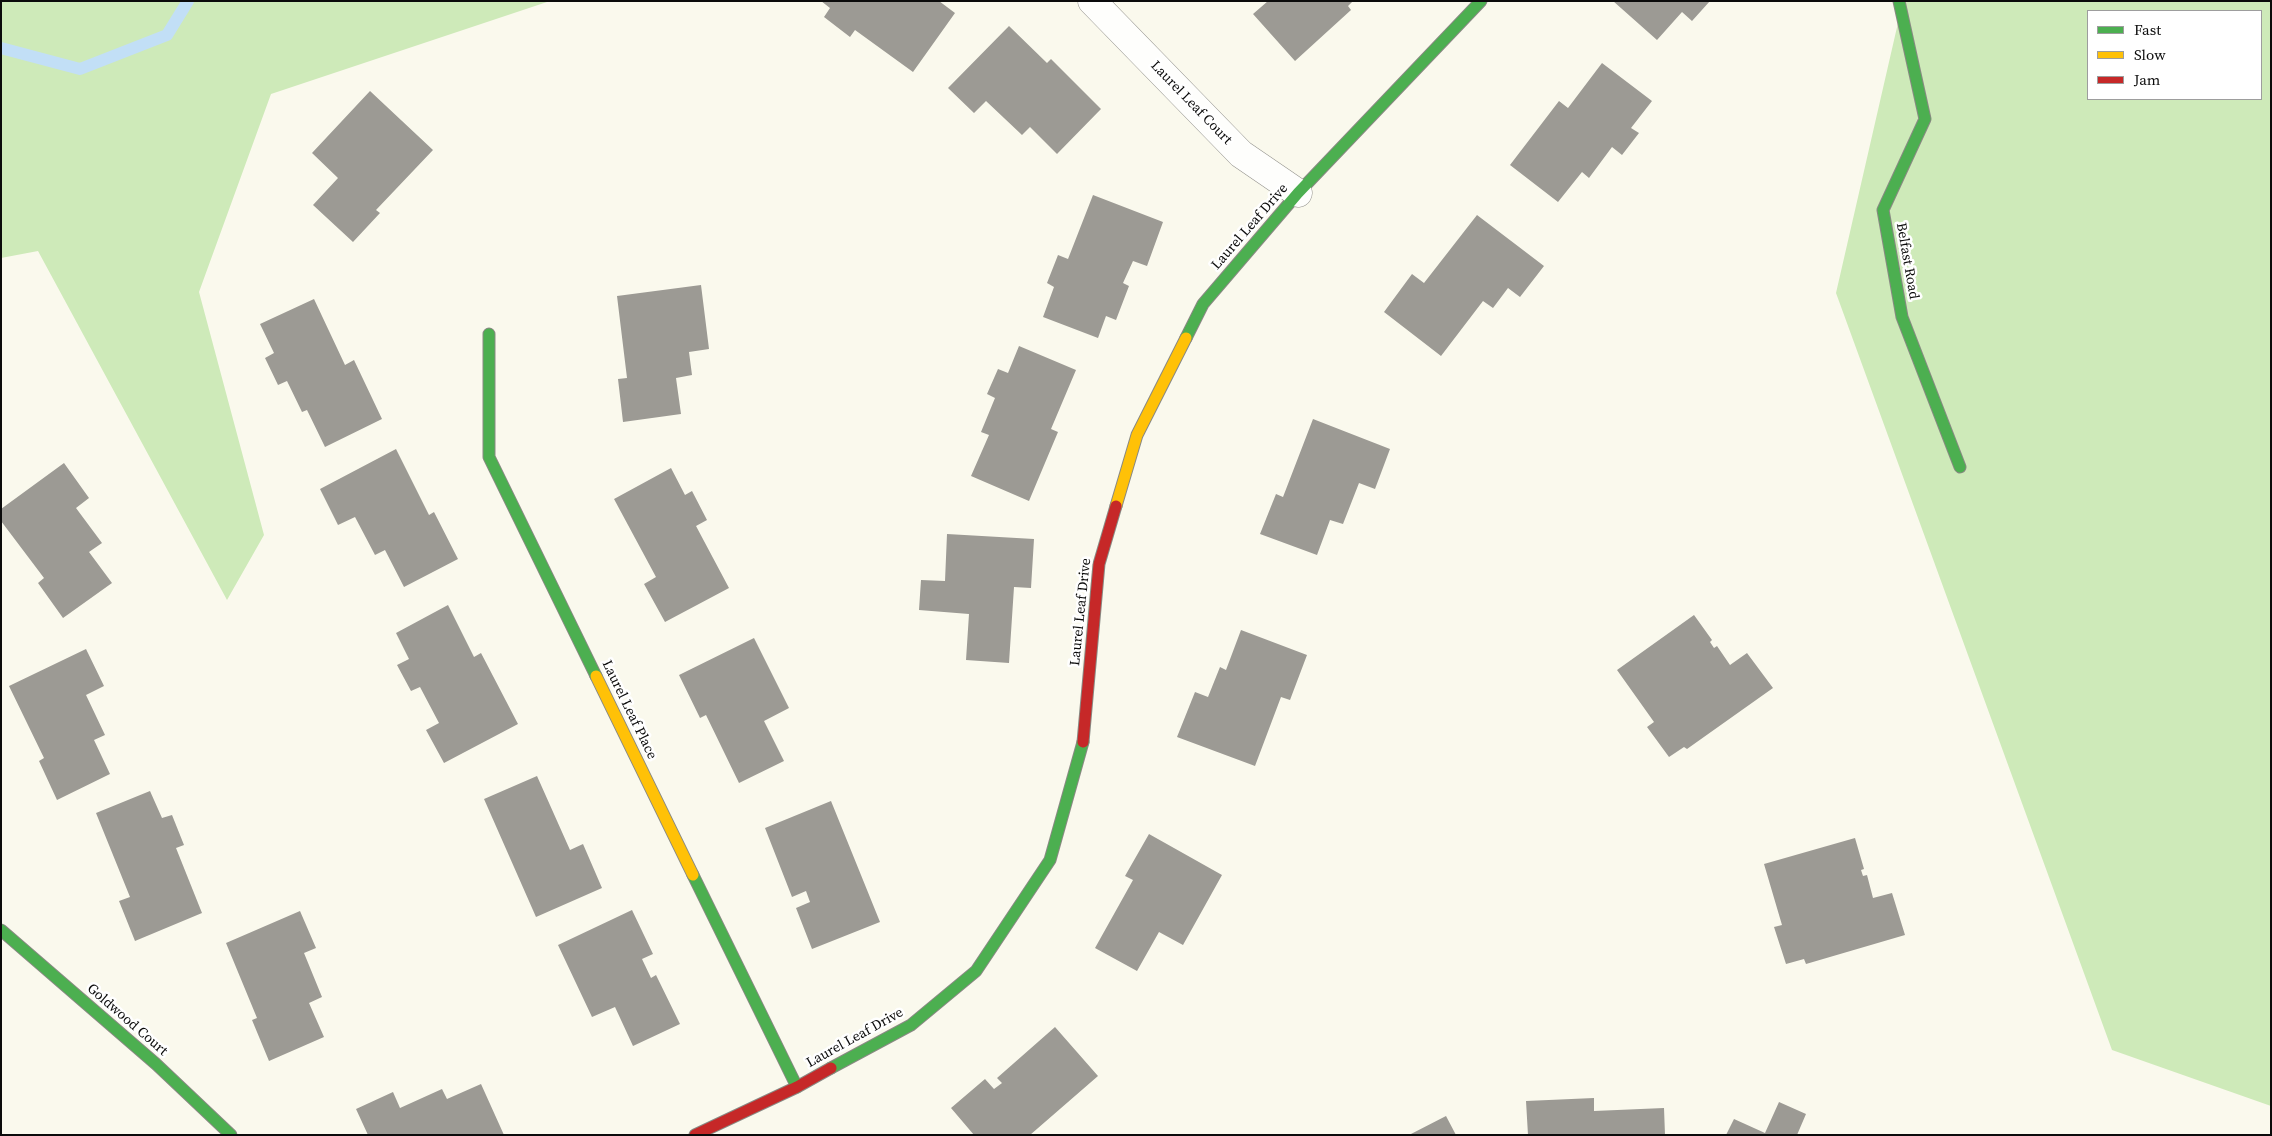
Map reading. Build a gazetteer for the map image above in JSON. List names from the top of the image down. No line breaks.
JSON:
{"streets":{"street":["Laurel Leaf Court","Laurel Leaf Drive","Belfast Road","Laurel Leaf Place","Goldwood Court"]},"crossings":[["Laurel Leaf Court","Laurel Leaf Drive"],["Laurel Leaf Drive","Laurel Leaf Place"]],"legend":["Fast","Slow","Jam"]}
